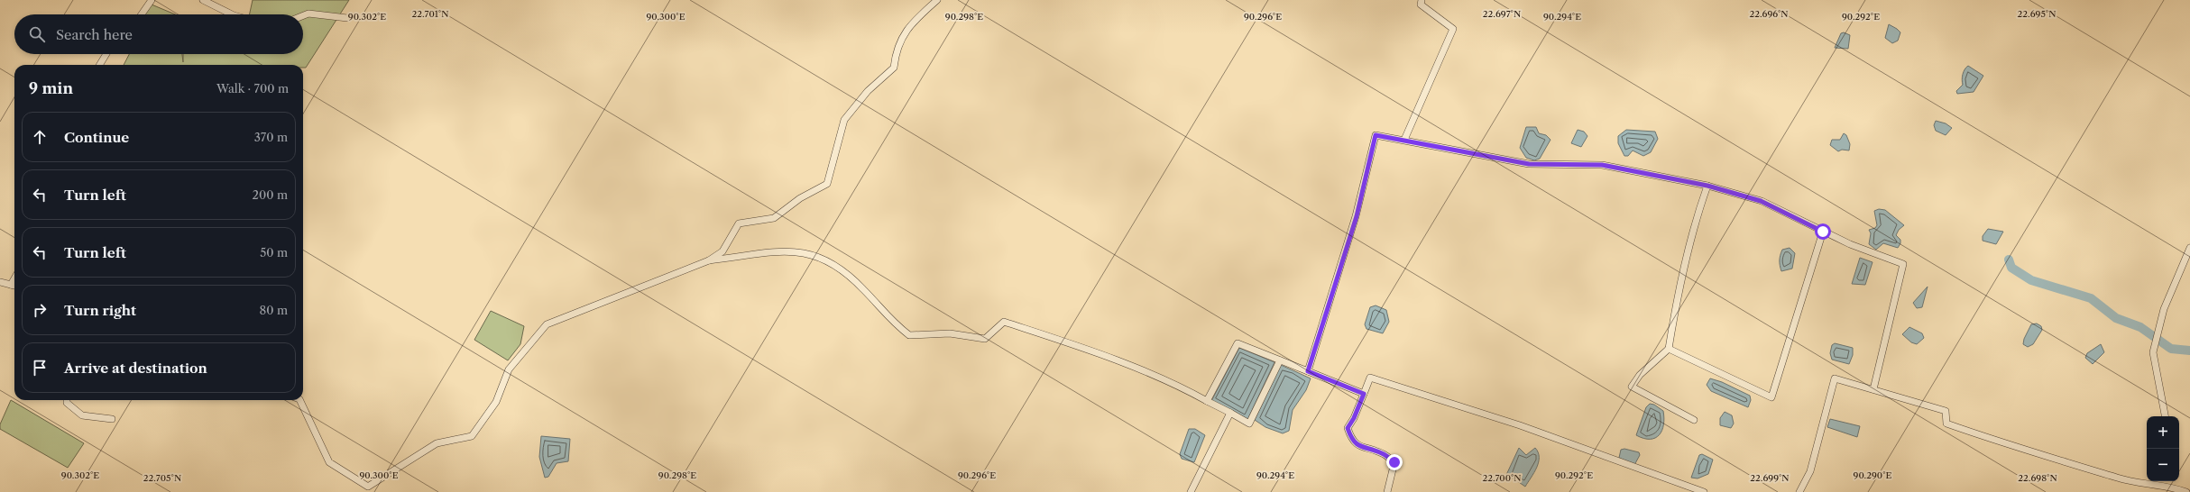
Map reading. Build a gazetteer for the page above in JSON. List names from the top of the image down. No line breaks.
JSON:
{"page":{"search":"Search here","heading":["9 min","Walk · 700 m"],"list":[["Continue","370 m"],["Turn left","200 m"],["Turn left","50 m"],["Turn right","80 m"],"Arrive at destination"],"map_buttons":["+","−"]},"coordinates":["22.701°N","22.697°N","22.696°N","22.695°N","90.302°E","90.300°E","90.298°E","90.296°E","90.294°E","90.292°E","90.290°E","22.705°N","22.700°N","22.699°N","22.698°N"]}
